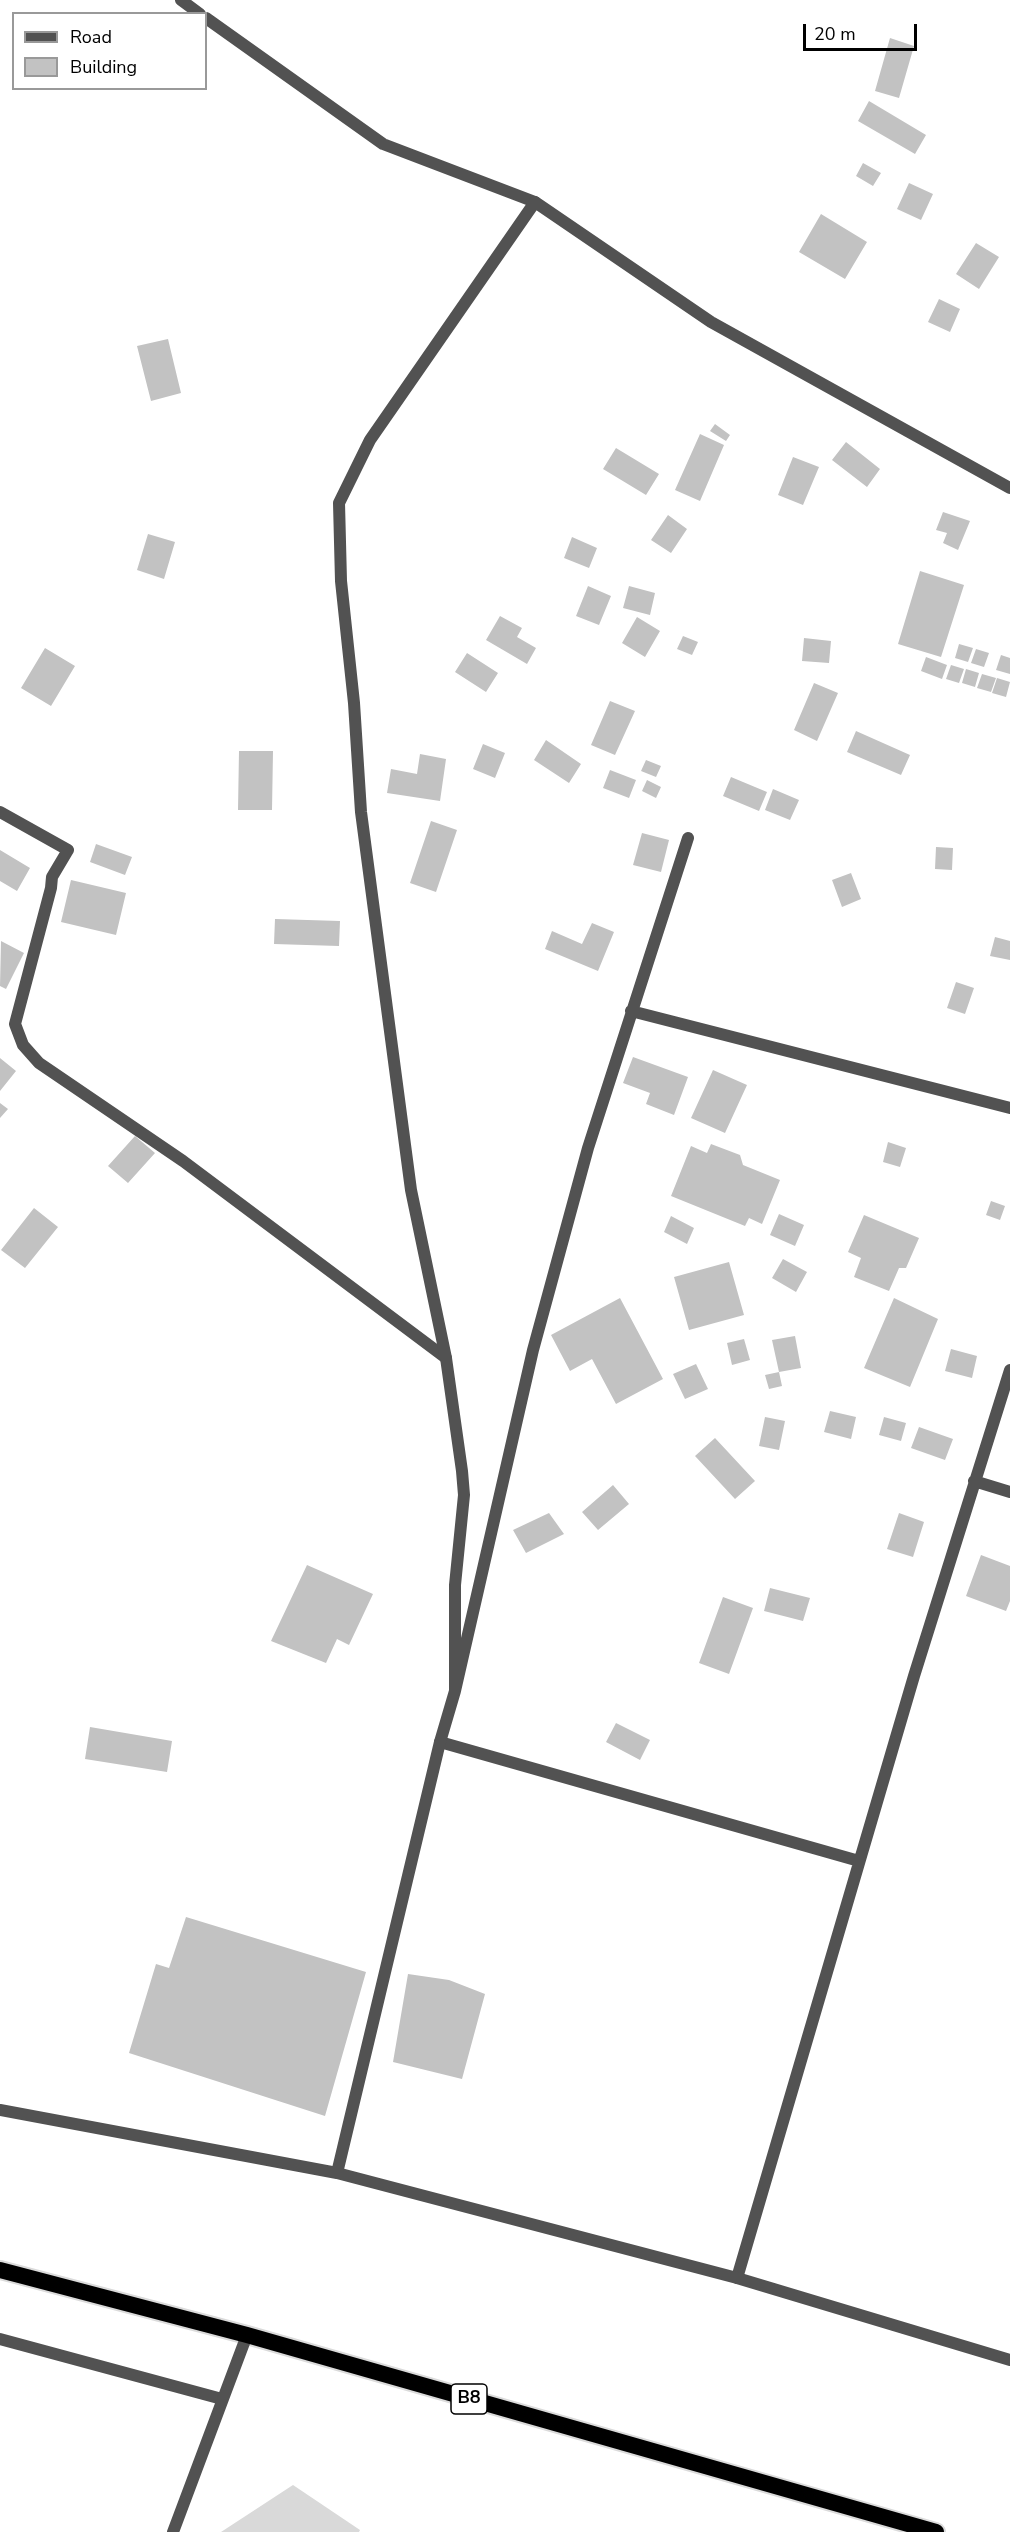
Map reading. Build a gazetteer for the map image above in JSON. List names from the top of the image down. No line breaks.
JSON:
{"streets":{"highway":["B8"]},"legend":["Road","Building"],"scale_bar":"20 m"}
